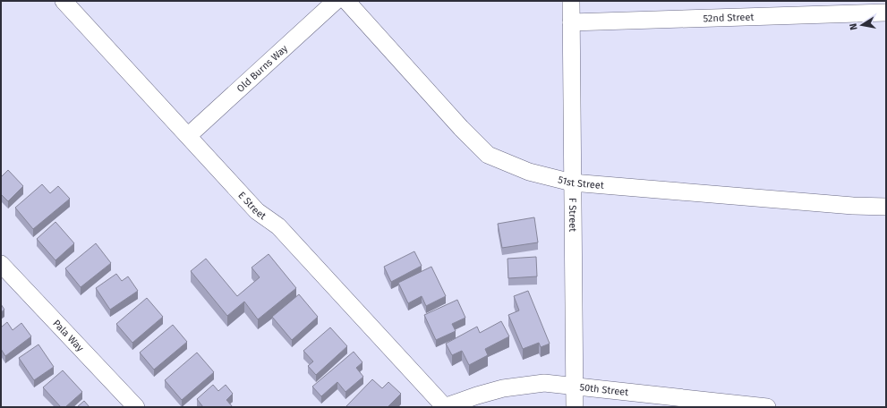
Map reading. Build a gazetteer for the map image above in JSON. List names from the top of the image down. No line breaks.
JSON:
{"streets":{"street":["52nd Street","Old Burns Way","51st Street","E Street","F Street","Pala Way","50th Street"]},"crossings":[["52nd Street","F Street"],["Old Burns Way","E Street"],["51st Street","F Street"],["E Street","50th Street"],["F Street","50th Street"]],"north":"left"}
